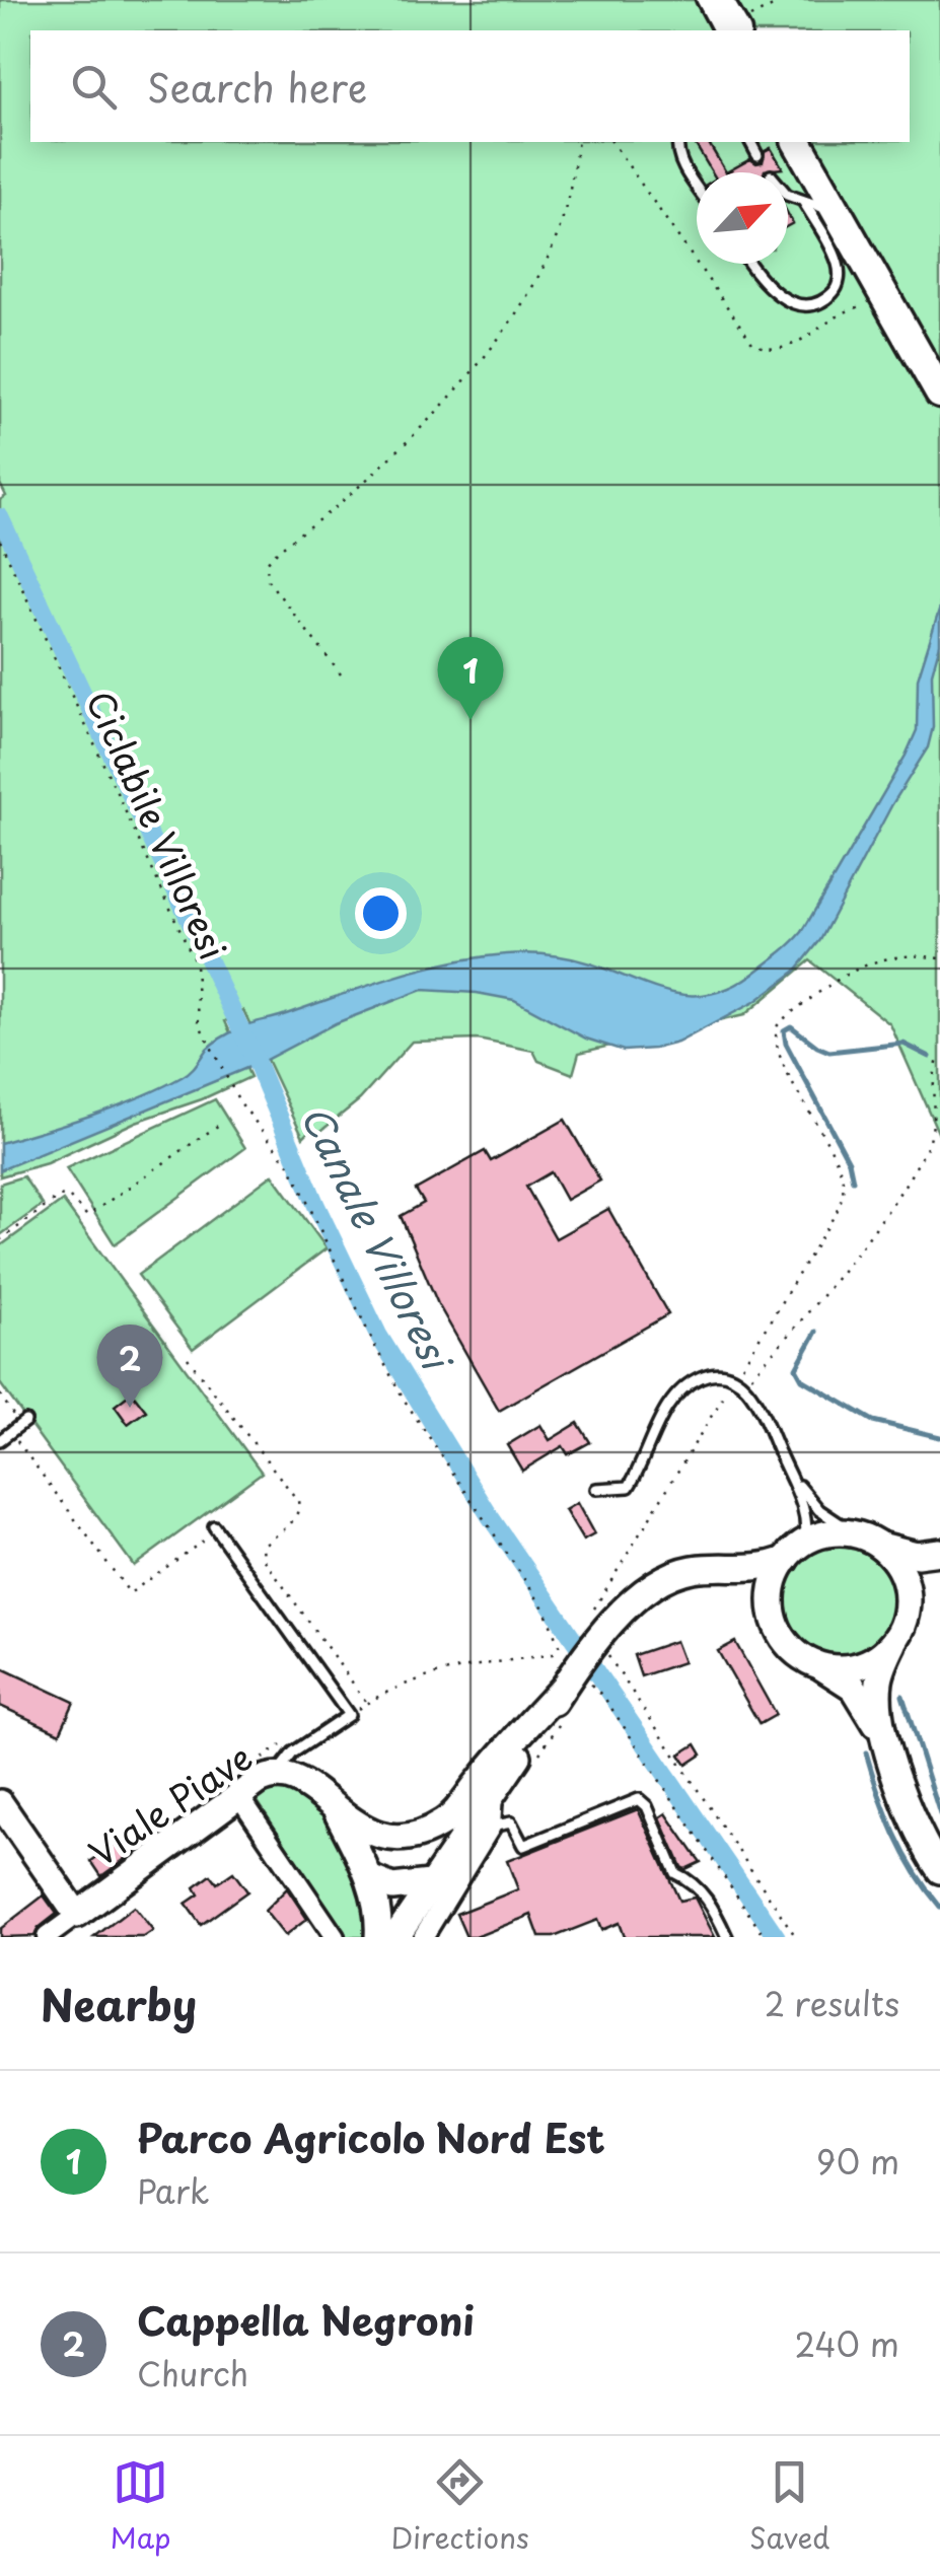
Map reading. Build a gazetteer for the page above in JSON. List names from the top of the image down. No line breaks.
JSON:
{"streets":{"street":["Viale Piave"],"path":["Ciclabile Villoresi"]},"water":["Canale Villoresi"],"north":"top right","page":{"search":"Search here","pins":["1","2"],"heading":["Nearby","2 results"],"list":[{"mark":"1","name":"Parco Agricolo Nord Est","note":"Park","value":"90 m"},{"mark":"2","name":"Cappella Negroni","note":"Church","value":"240 m"}],"nav":["Map","Directions","Saved"]}}
